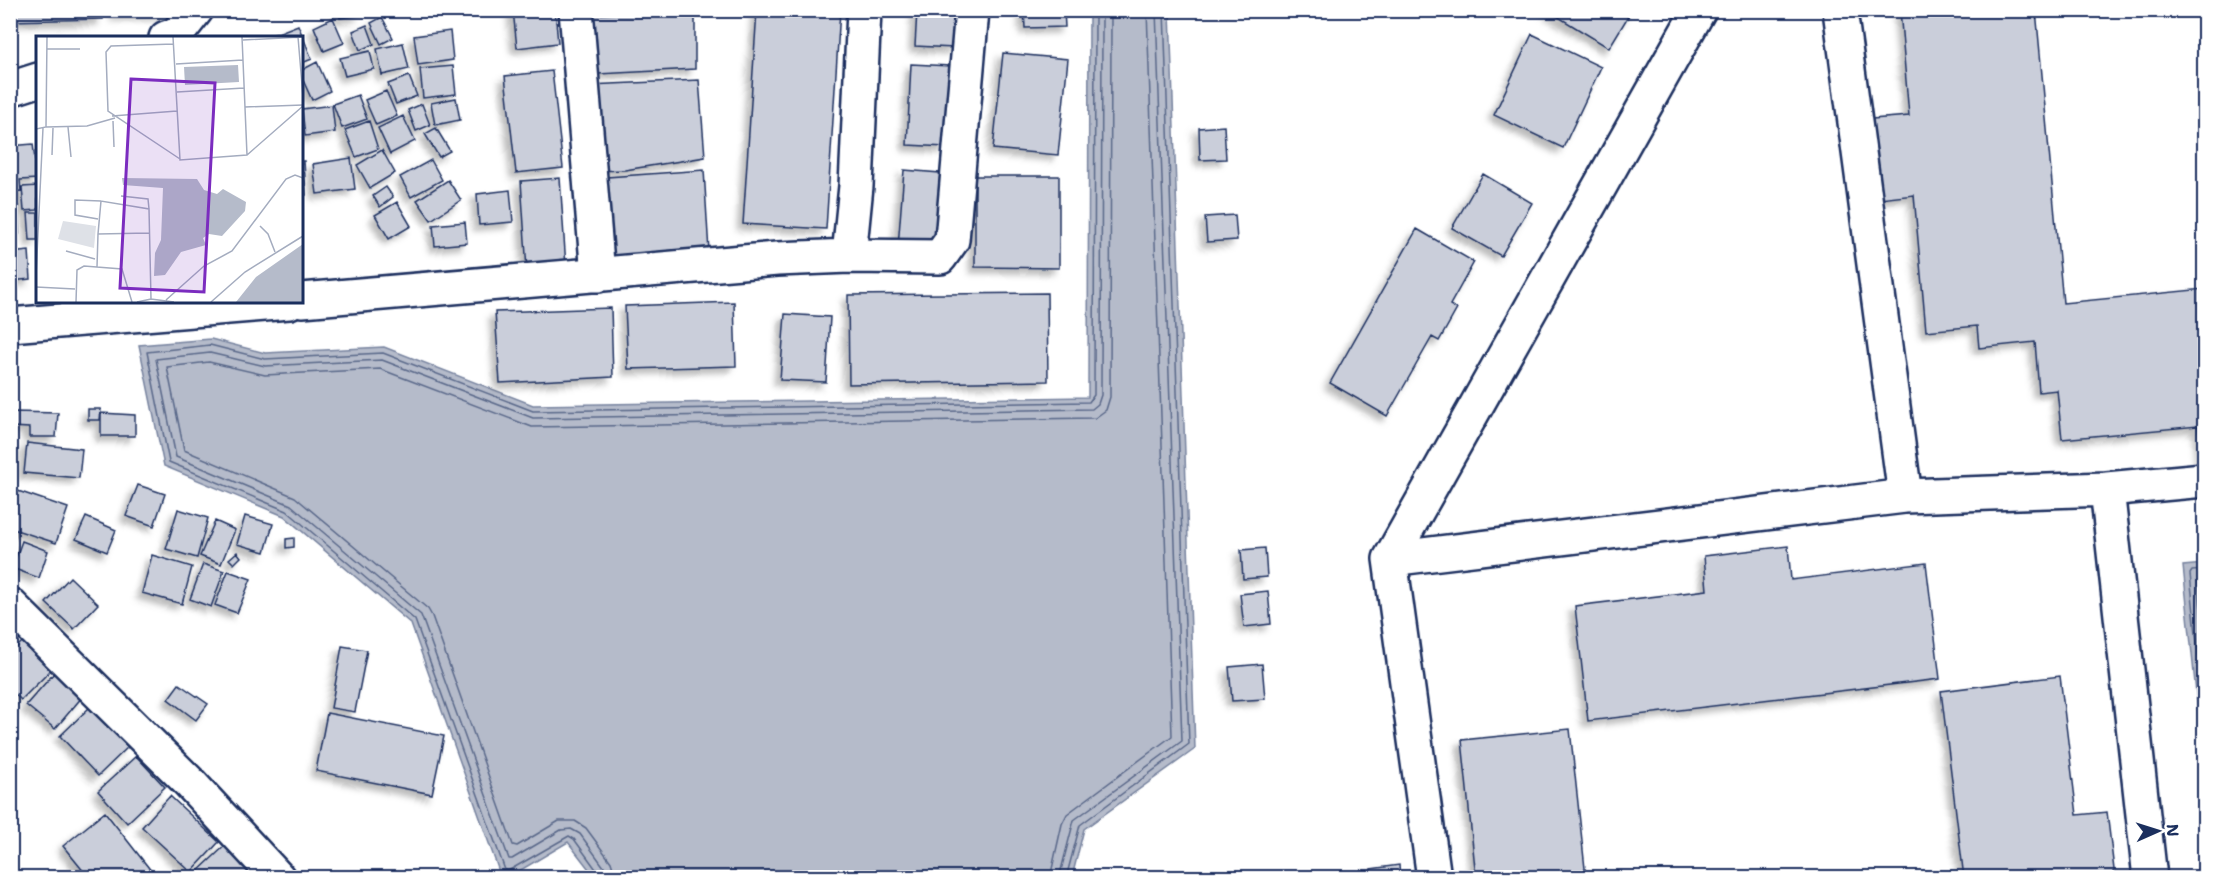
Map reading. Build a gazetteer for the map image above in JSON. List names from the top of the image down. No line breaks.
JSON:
{"north":"right"}
